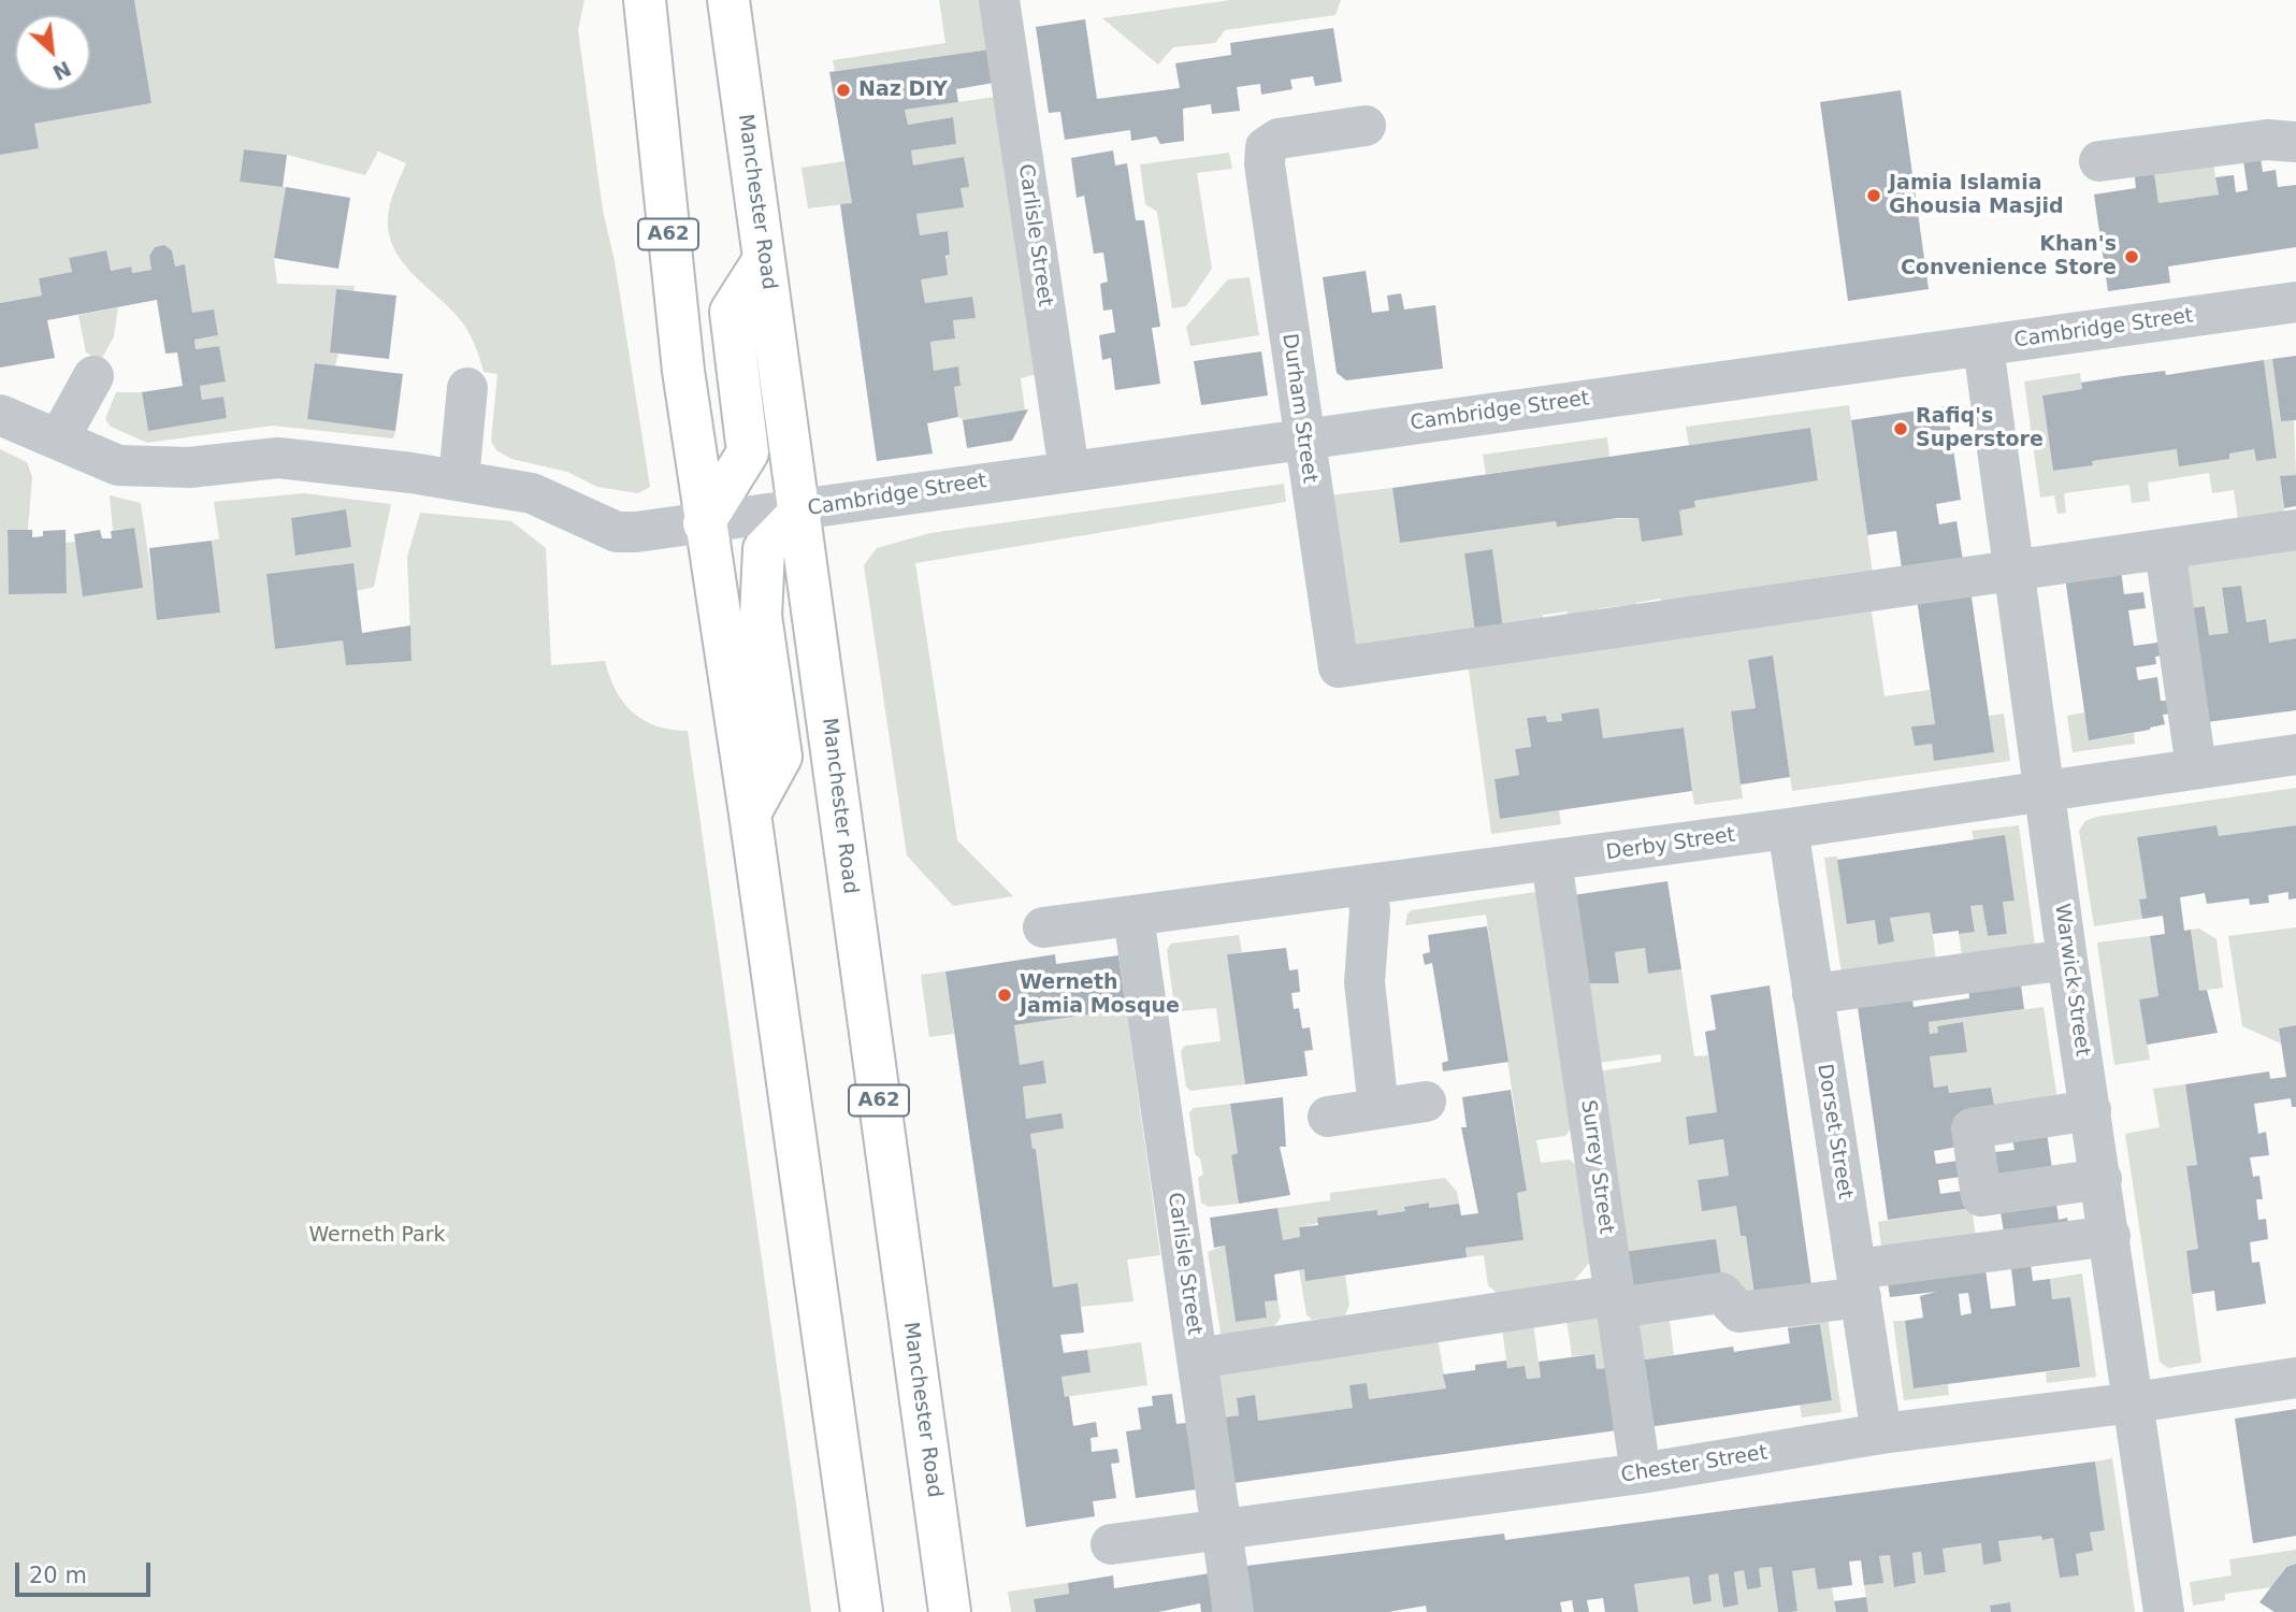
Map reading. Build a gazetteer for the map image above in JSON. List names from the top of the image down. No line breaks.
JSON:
{"streets":{"highway":["Manchester Road","A62"],"street":["Carlisle Street","Cambridge Street","Durham Street","Derby Street","Warwick Street","Dorset Street","Surrey Street","Chester Street"]},"crossings":[["Manchester Road","Cambridge Street"],["A62","Cambridge Street"],["Carlisle Street","Cambridge Street"],["Carlisle Street","Derby Street"],["Carlisle Street","Chester Street"],["Cambridge Street","Durham Street"],["Cambridge Street","Warwick Street"],["Durham Street","Warwick Street"],["Derby Street","Warwick Street"],["Derby Street","Dorset Street"],["Derby Street","Surrey Street"],["Warwick Street","Chester Street"],["Dorset Street","Chester Street"],["Surrey Street","Chester Street"]],"parks":["Werneth Park"],"places":["Naz DIY","Jamia Islamia Ghousia Masjid","Khan's Convenience Store","Rafiq's Superstore","Werneth Jamia Mosque"],"scale_bar":"20 m","north":"bottom right"}
